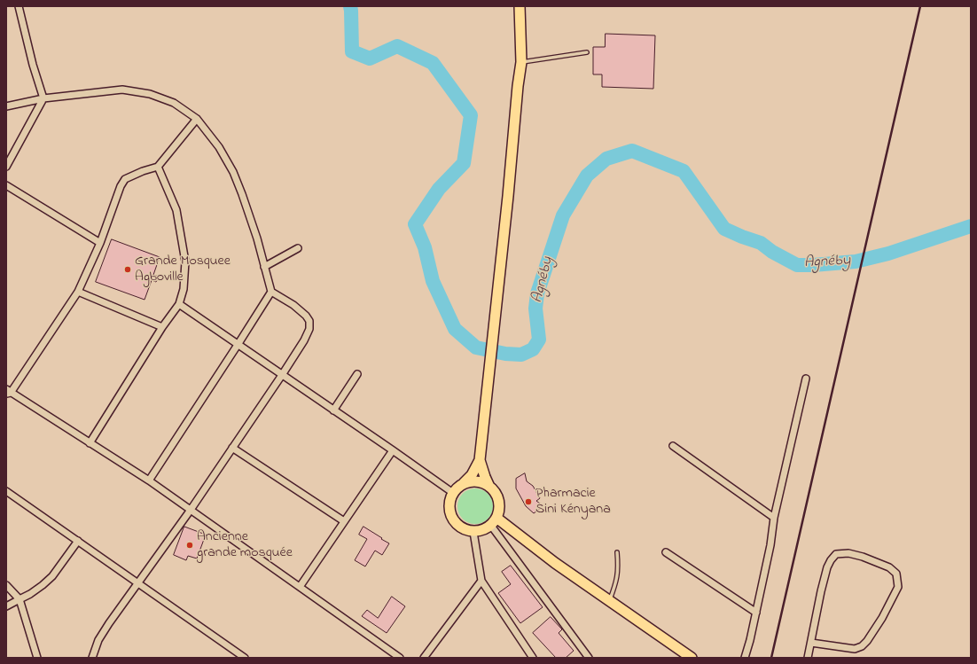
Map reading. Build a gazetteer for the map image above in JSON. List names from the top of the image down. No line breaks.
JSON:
{"water":["Agnéby"],"places":["Grande Mosquee Agboville","Pharmacie Sini Kényana","Ancienne grande mosquée"]}
